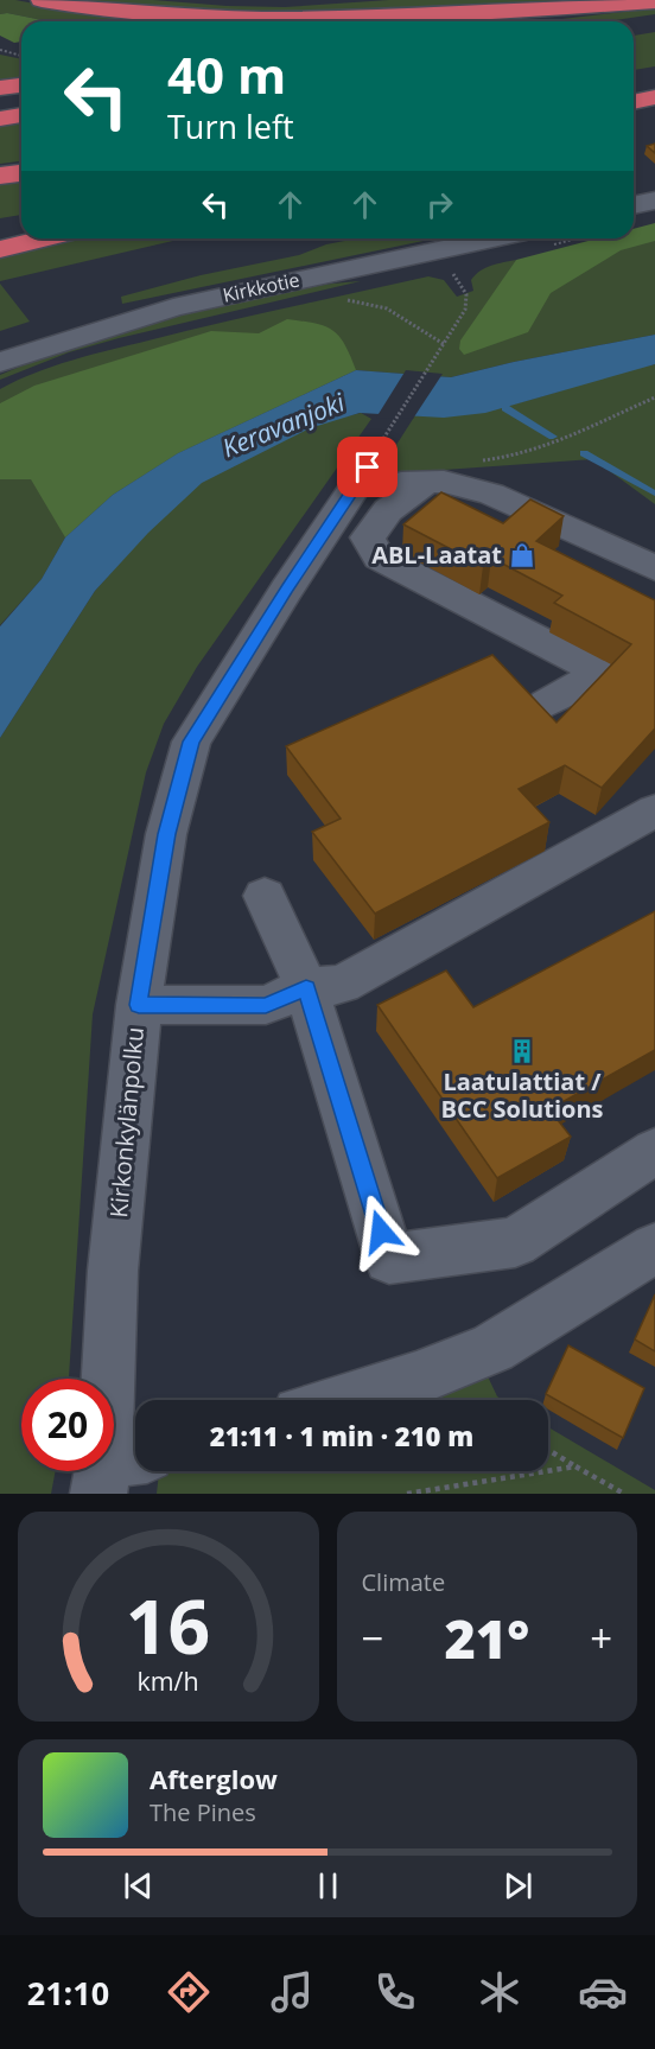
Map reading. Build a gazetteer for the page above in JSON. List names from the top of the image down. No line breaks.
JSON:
{"streets":{"street":["Kirkkotie","Kirkonkylänpolku"]},"water":["Keravanjoki"],"places":{"shop":["ABL-Laatat"],"building":["Laatulattiat / BCC Solutions"]},"page":{"turn":["40 m","Turn left"],"limit":"20","trip":"21:11 · 1 min · 210 m","tile":"Climate","heat":["−","21°","+"],"song":["Afterglow","The Pines"],"tabs":"21:10","gauge":["16","km/h"]}}
